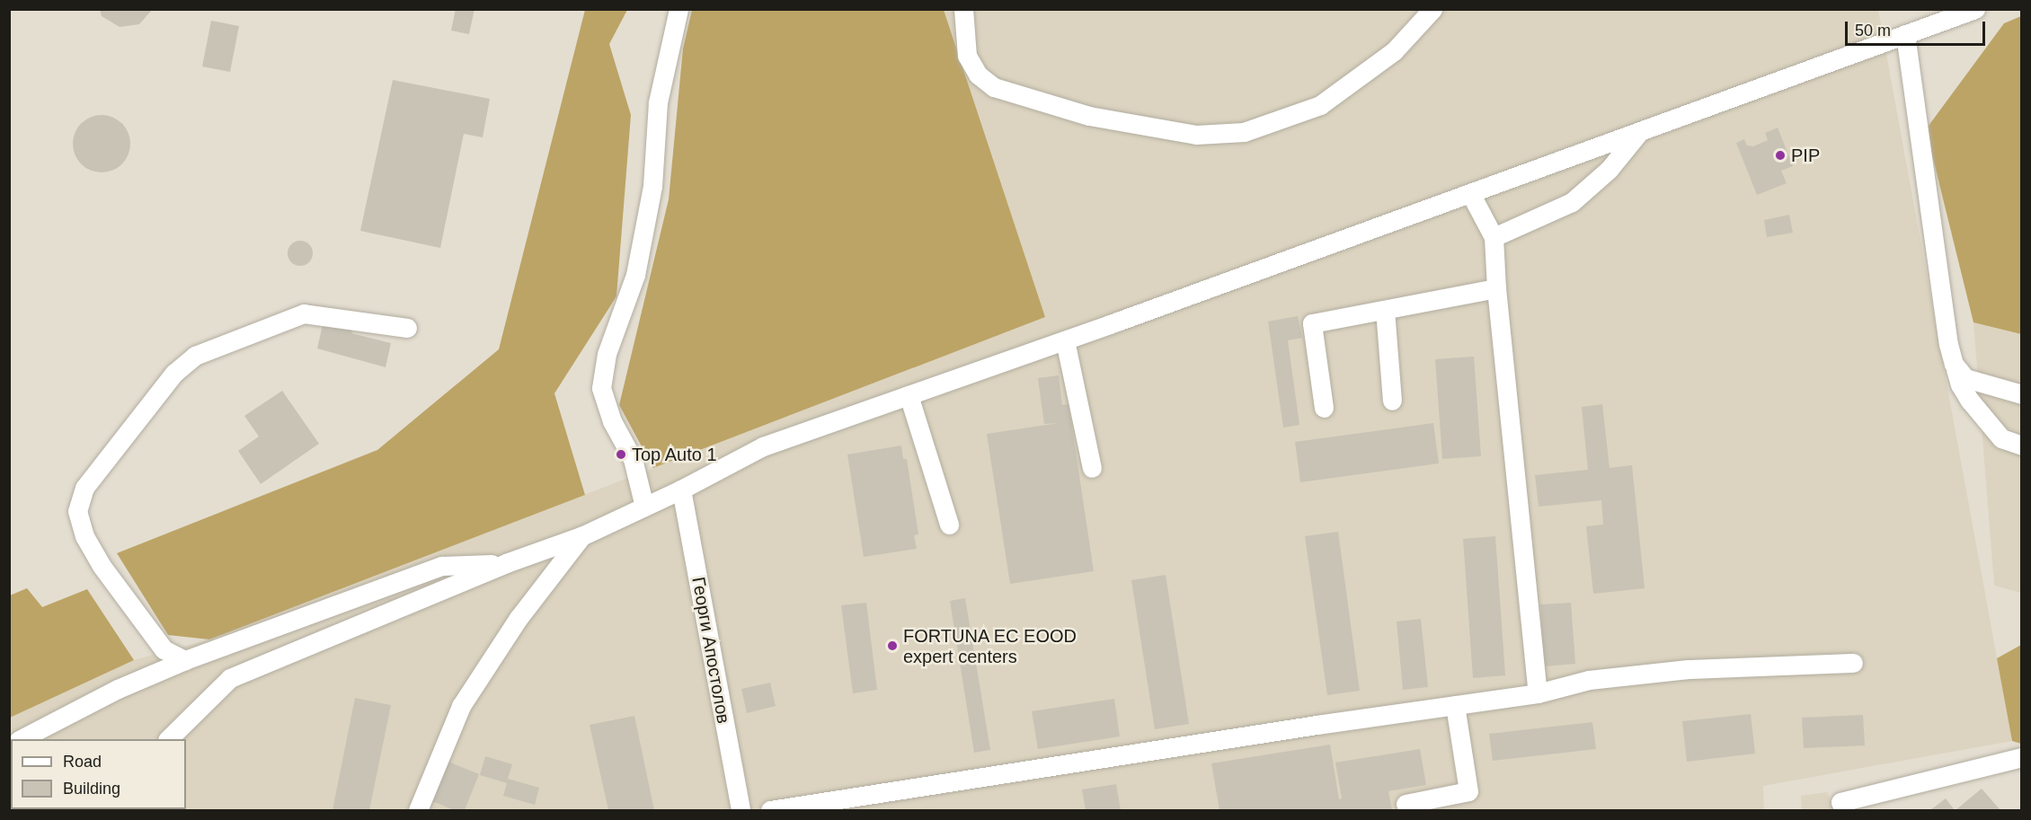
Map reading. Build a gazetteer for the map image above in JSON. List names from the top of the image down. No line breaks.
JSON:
{"streets":{"street":["Георги Апостолов"]},"places":["PIP","Top Auto 1","FORTUNA EC EOOD expert centers"],"legend":["Road","Building"],"scale_bar":"50 m"}
